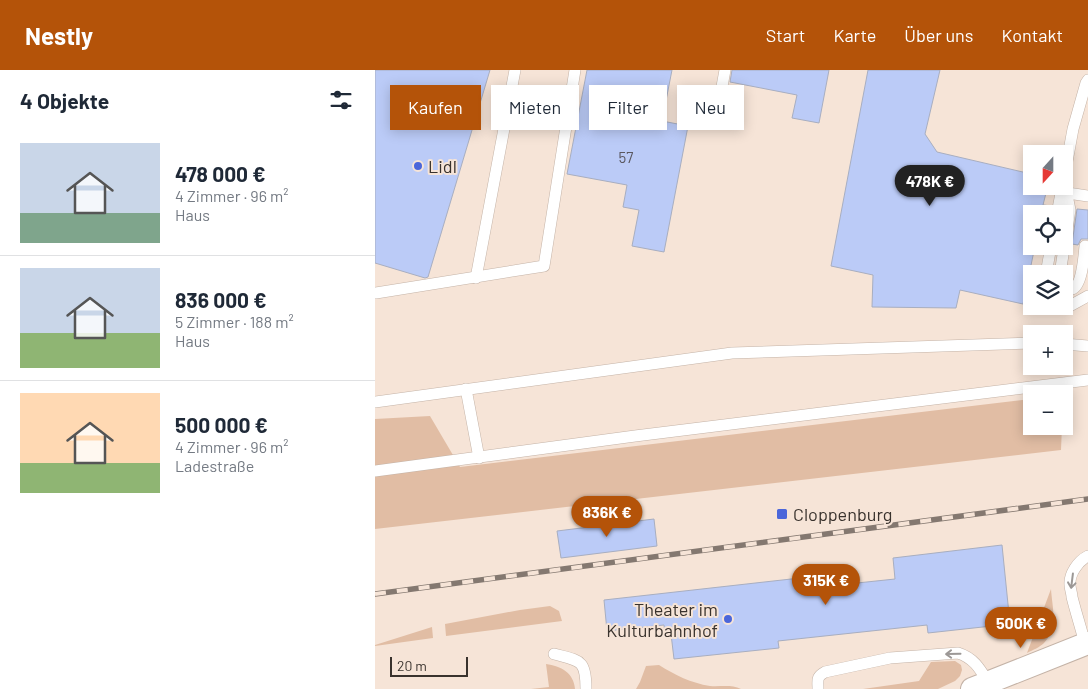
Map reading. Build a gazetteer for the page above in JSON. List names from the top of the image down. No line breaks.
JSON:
{"places":{"other":["Lidl","Theater im Kulturbahnhof"],"transit":["Cloppenburg"]},"house_numbers":["57"],"scale_bar":"20 m","north":"bottom","page":{"header":"Nestly","nav":["Start","Karte","Über uns","Kontakt"],"heading":"4 Objekte","chip":["Kaufen","Mieten","Filter","Neu"],"list":[{"name":"478 000 €","note":"4 Zimmer · 96 m² · Haus"},{"name":"836 000 €","note":"5 Zimmer · 188 m² · Haus"},{"name":"500 000 €","note":"4 Zimmer · 96 m² · Ladestraße"}],"map_buttons":["+","−"],"price":["478K €","836K €","315K €","500K €"],"scale":"20 m"}}
